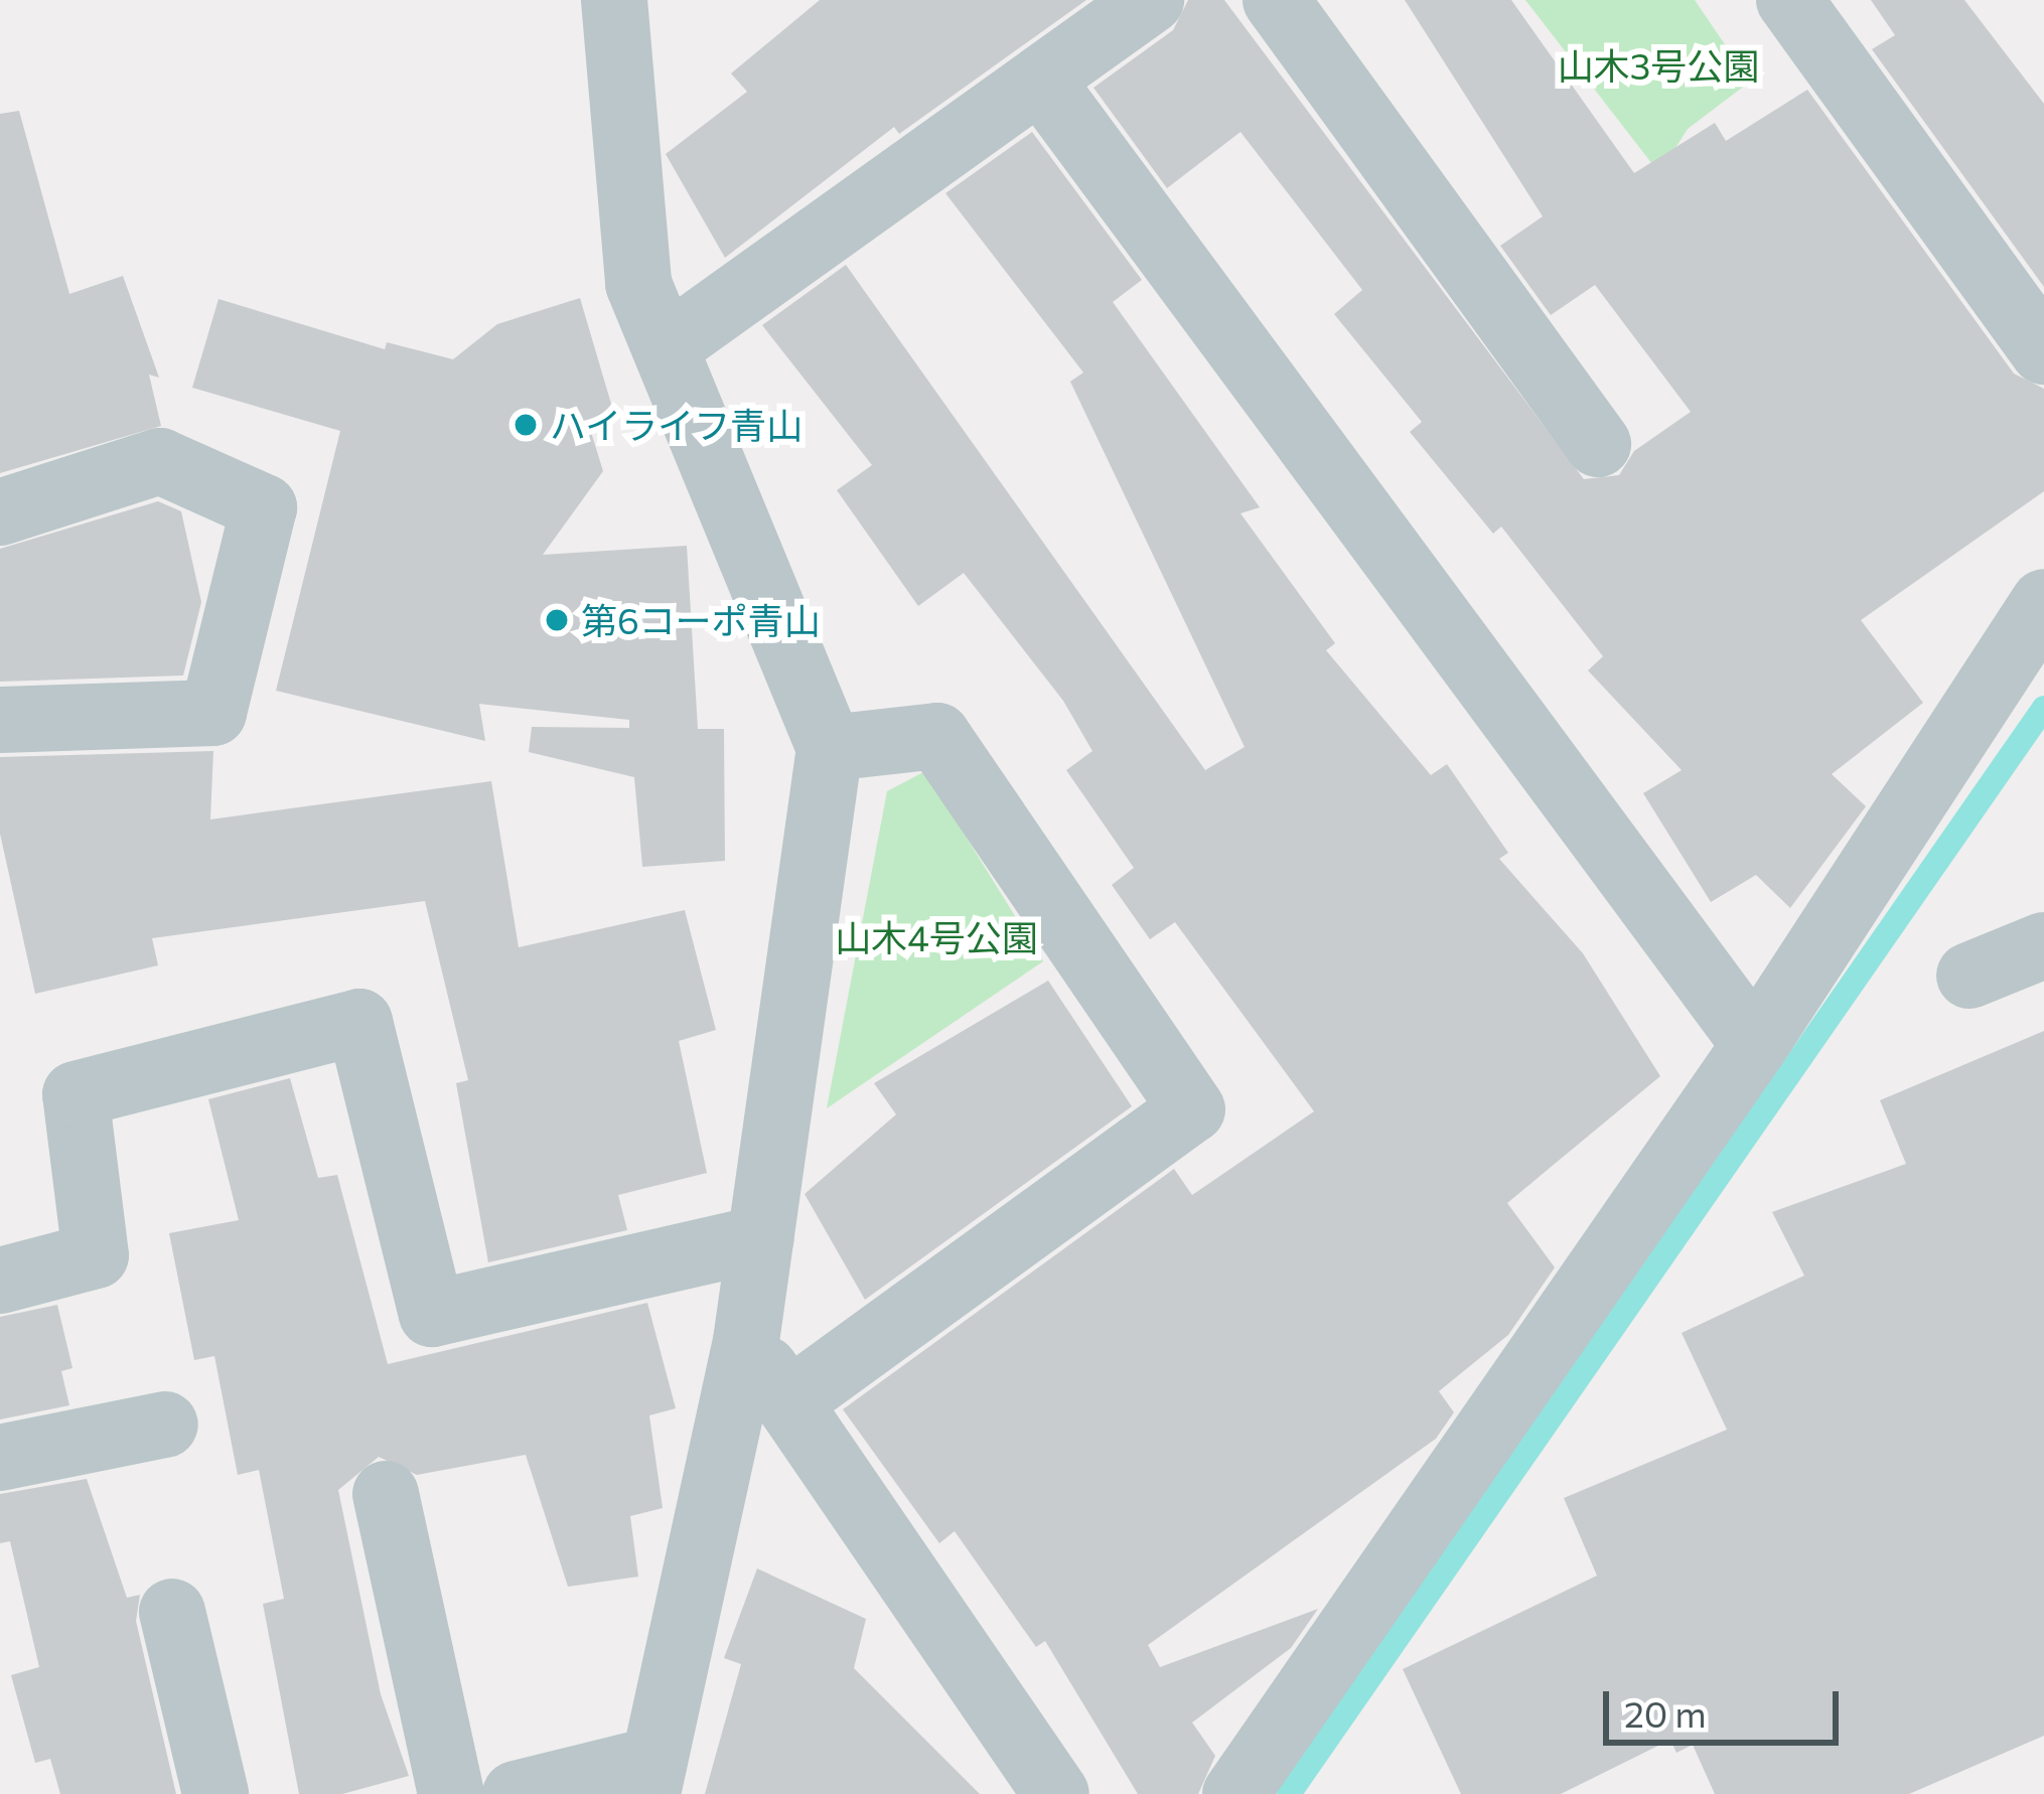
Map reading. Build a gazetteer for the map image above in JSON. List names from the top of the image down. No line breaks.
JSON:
{"parks":["山木3号公園","山木4号公園"],"places":["ハイライフ青山","第6コーポ青山"],"scale_bar":"20 m"}
